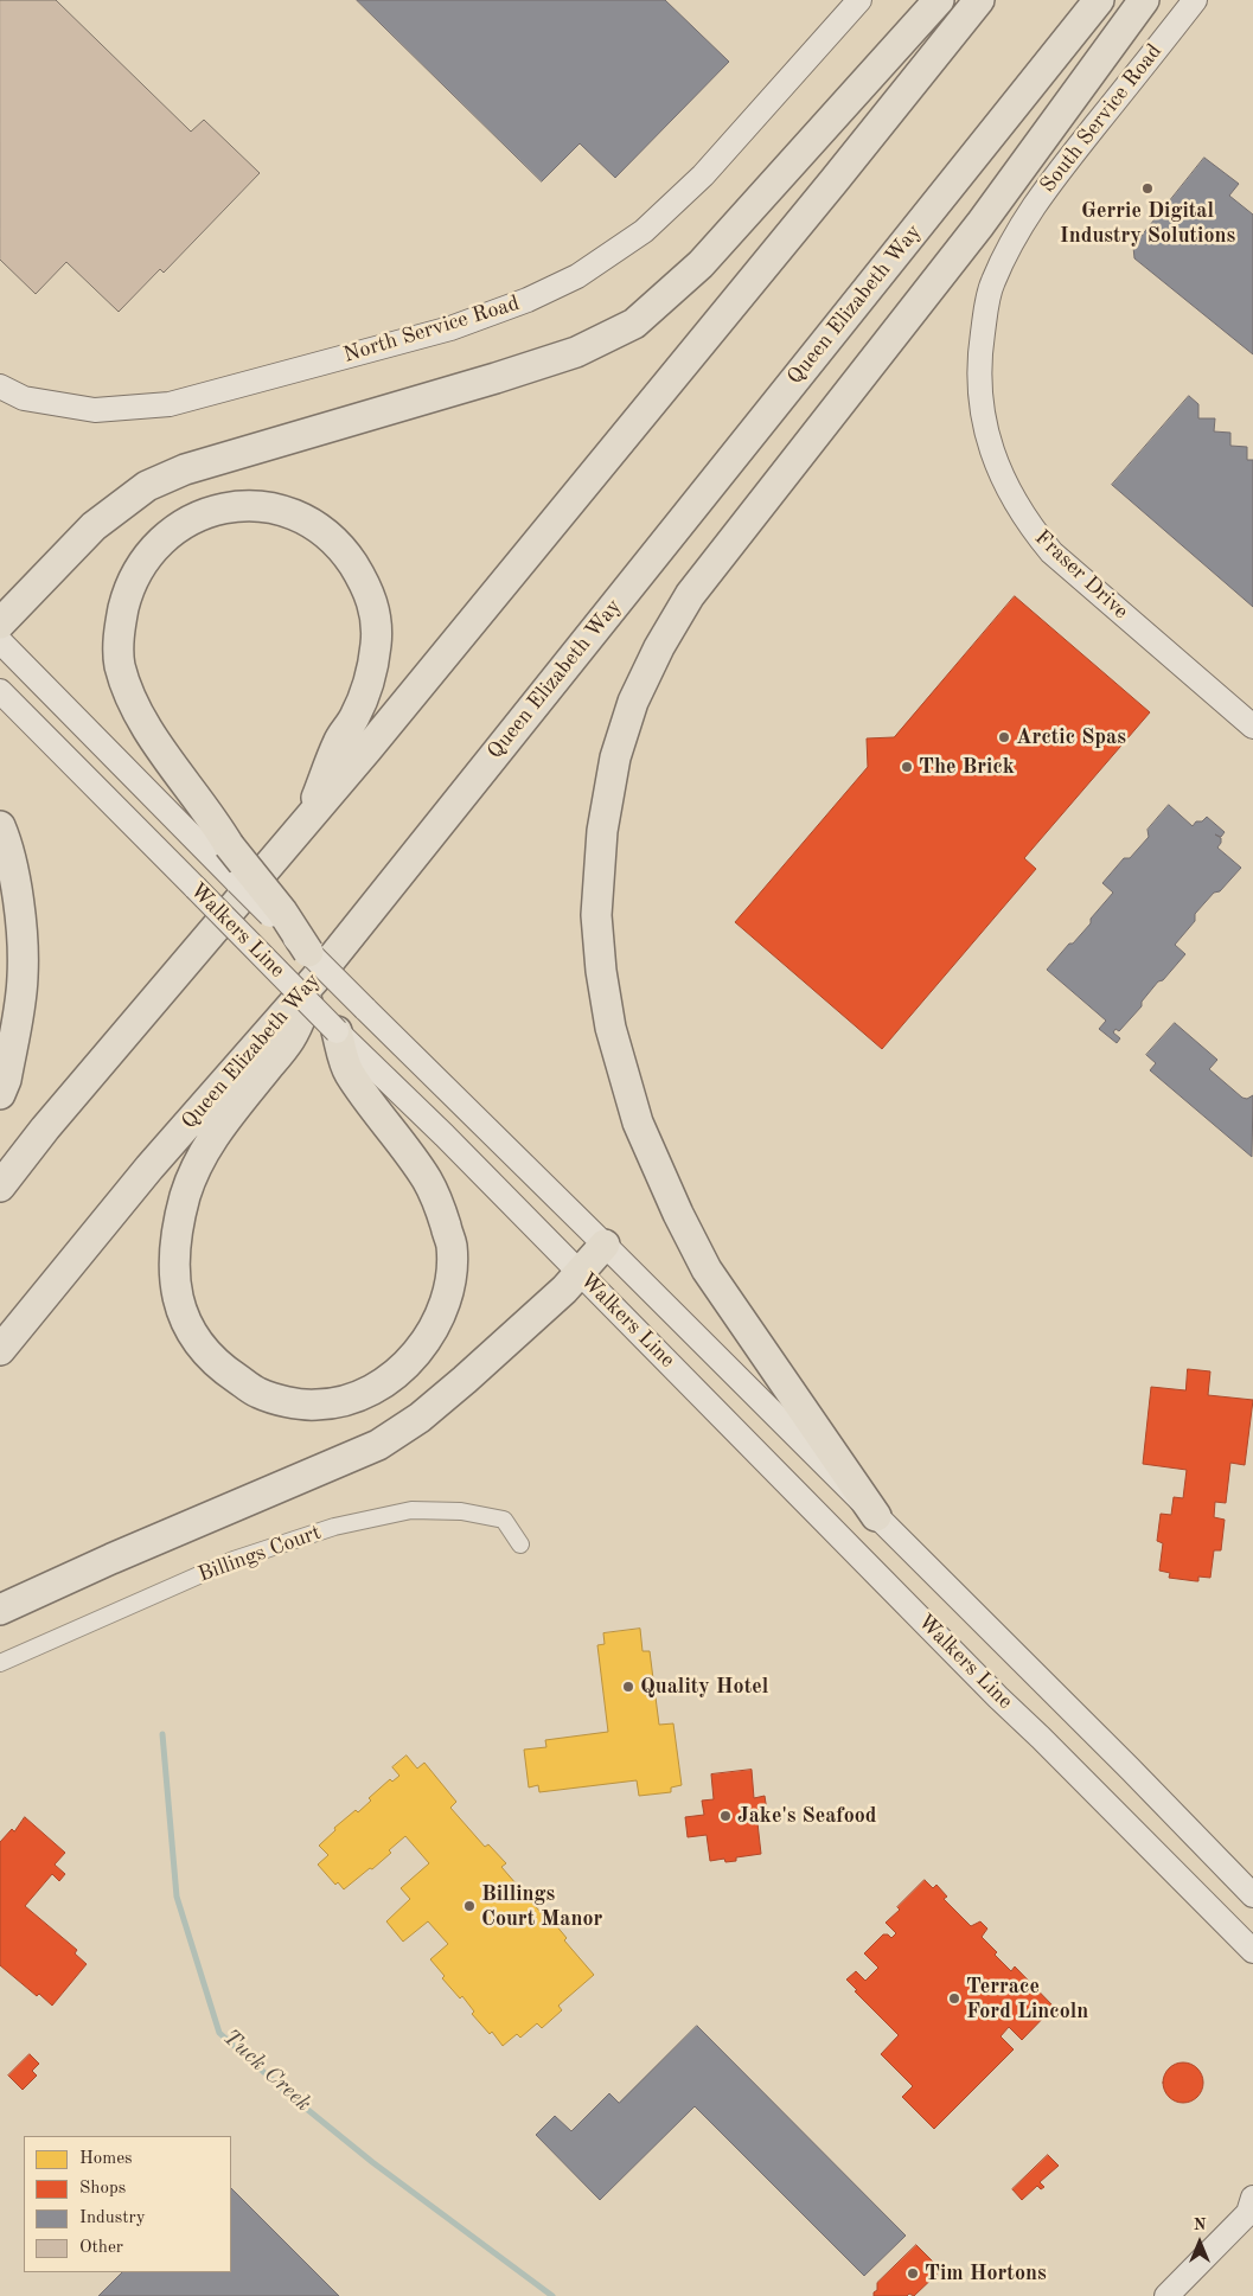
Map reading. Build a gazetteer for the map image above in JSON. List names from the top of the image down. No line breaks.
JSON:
{"streets":{"highway":["Queen Elizabeth Way"],"main road":["South Service Road","North Service Road","Fraser Drive","Walkers Line"],"street":["Billings Court"]},"crossings":[["South Service Road","Fraser Drive"],["Queen Elizabeth Way","Walkers Line"]],"water":["Tuck Creek"],"places":["Gerrie Digital Industry Solutions","Arctic Spas","The Brick","Quality Hotel","Jake's Seafood","Billings Court Manor","Terrace Ford Lincoln","Tim Hortons"],"legend":["Homes","Shops","Industry","Other"],"north":"top"}
